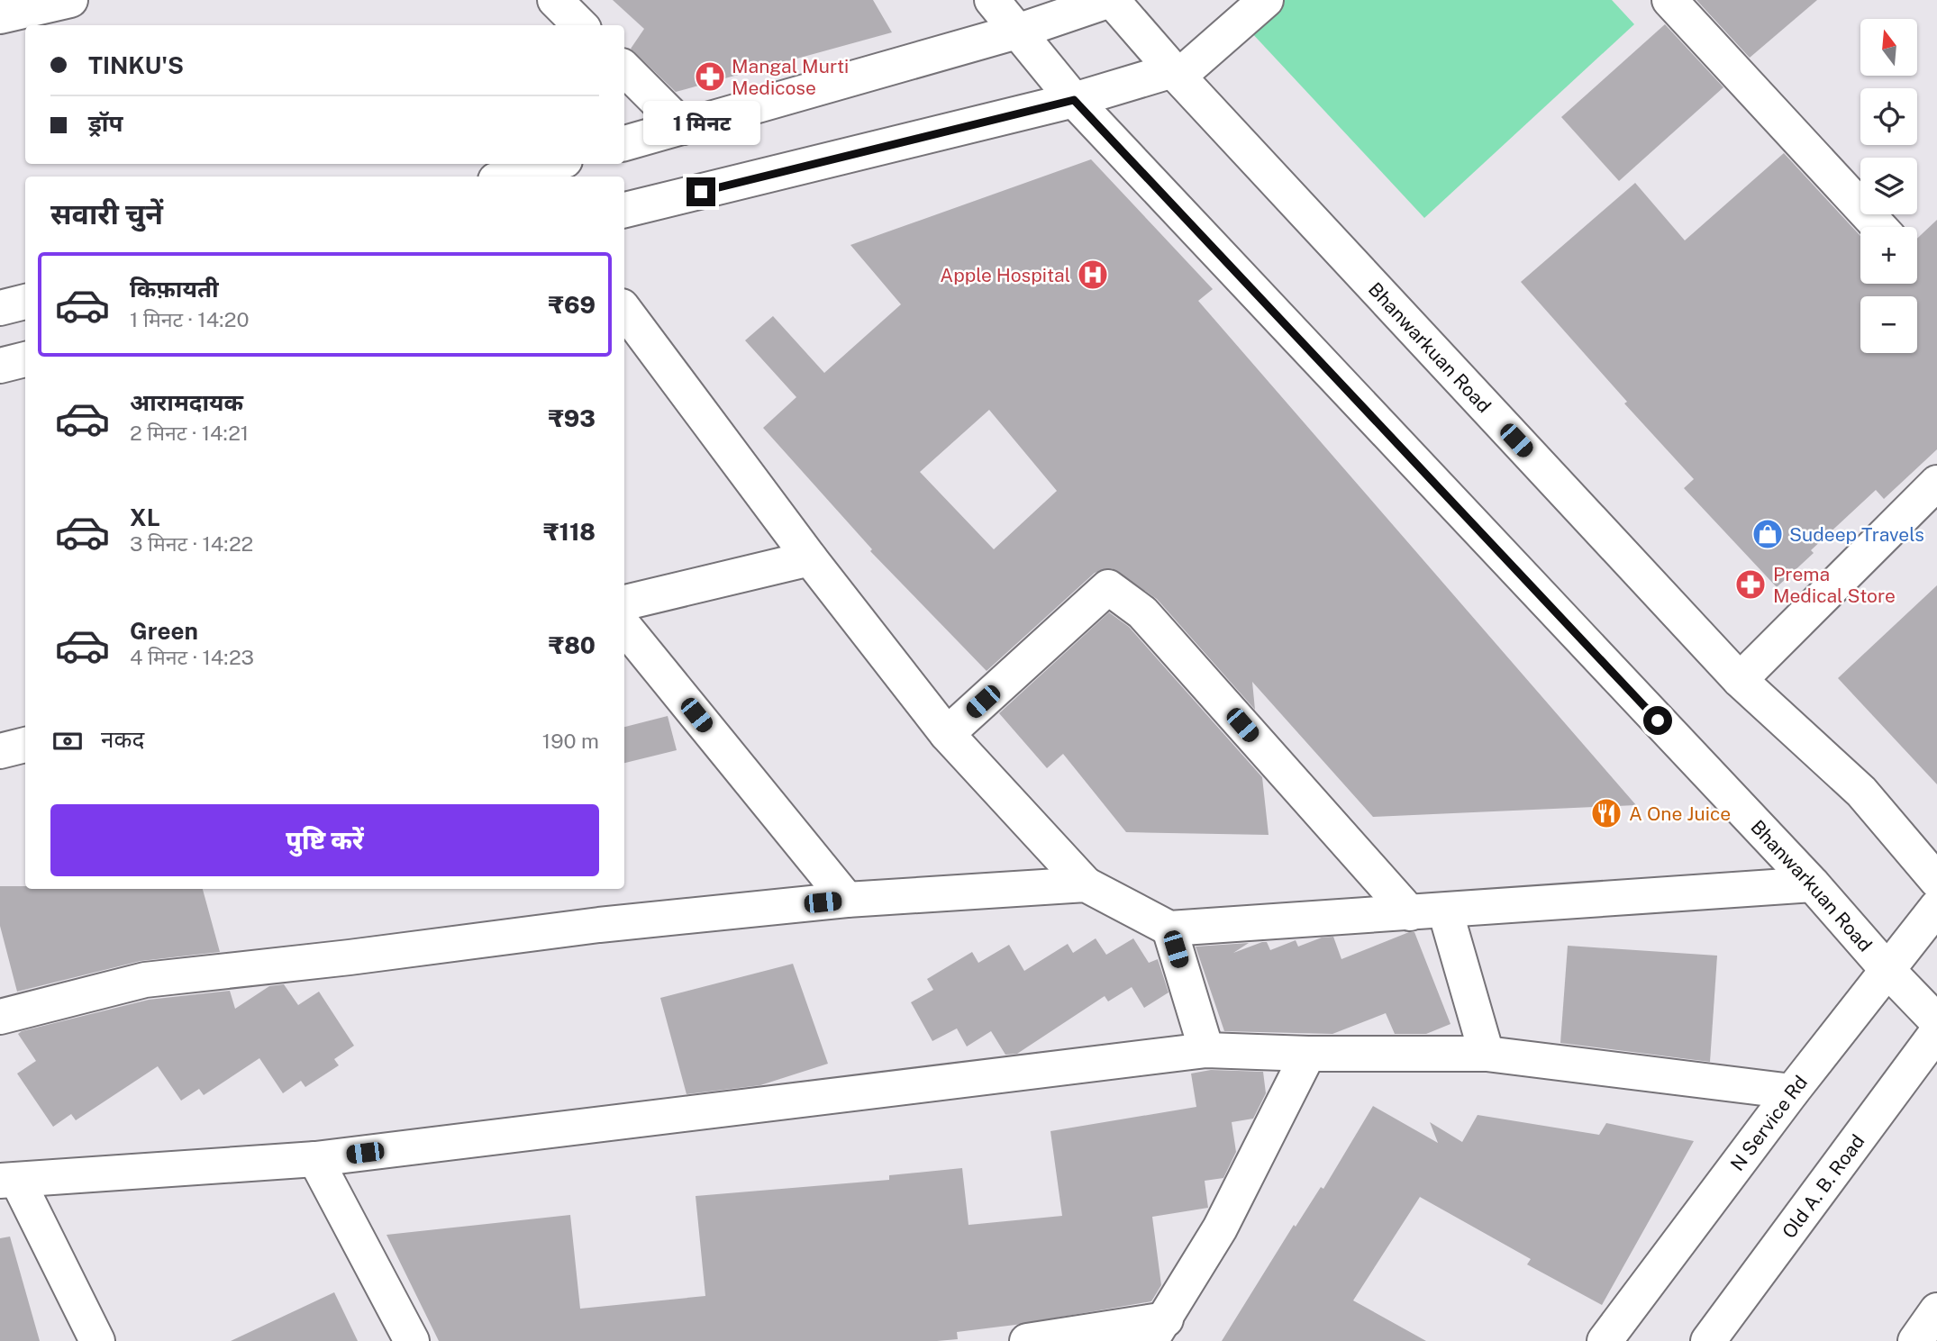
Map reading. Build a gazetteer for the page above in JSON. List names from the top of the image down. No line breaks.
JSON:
{"streets":{"street":["Bhanwarkuan Road","N Service Rd","Old A. B. Road"]},"crossings":[["Bhanwarkuan Road","N Service Rd"]],"places":{"pharmacy":["Mangal Murti Medicose","Prema Medical Store"],"hospital":["Apple Hospital"],"shop":["Sudeep Travels"],"restaurant":["A One Juice"]},"north":"top","page":{"map_buttons":["+","−"],"banner":["TINKU'S","ड्रॉप"],"bubble":"1 मिनट","heading":"सवारी चुनें","list":[{"name":"किफ़ायती","note":"1 मिनट · 14:20","value":"₹69"},{"name":"आरामदायक","note":"2 मिनट · 14:21","value":"₹93"},{"name":"XL","note":"3 मिनट · 14:22","value":"₹118"},{"name":"Green","note":"4 मिनट · 14:23","value":"₹80"}],"pay":["नकद","190 m"],"buttons":"पुष्टि करें"}}
